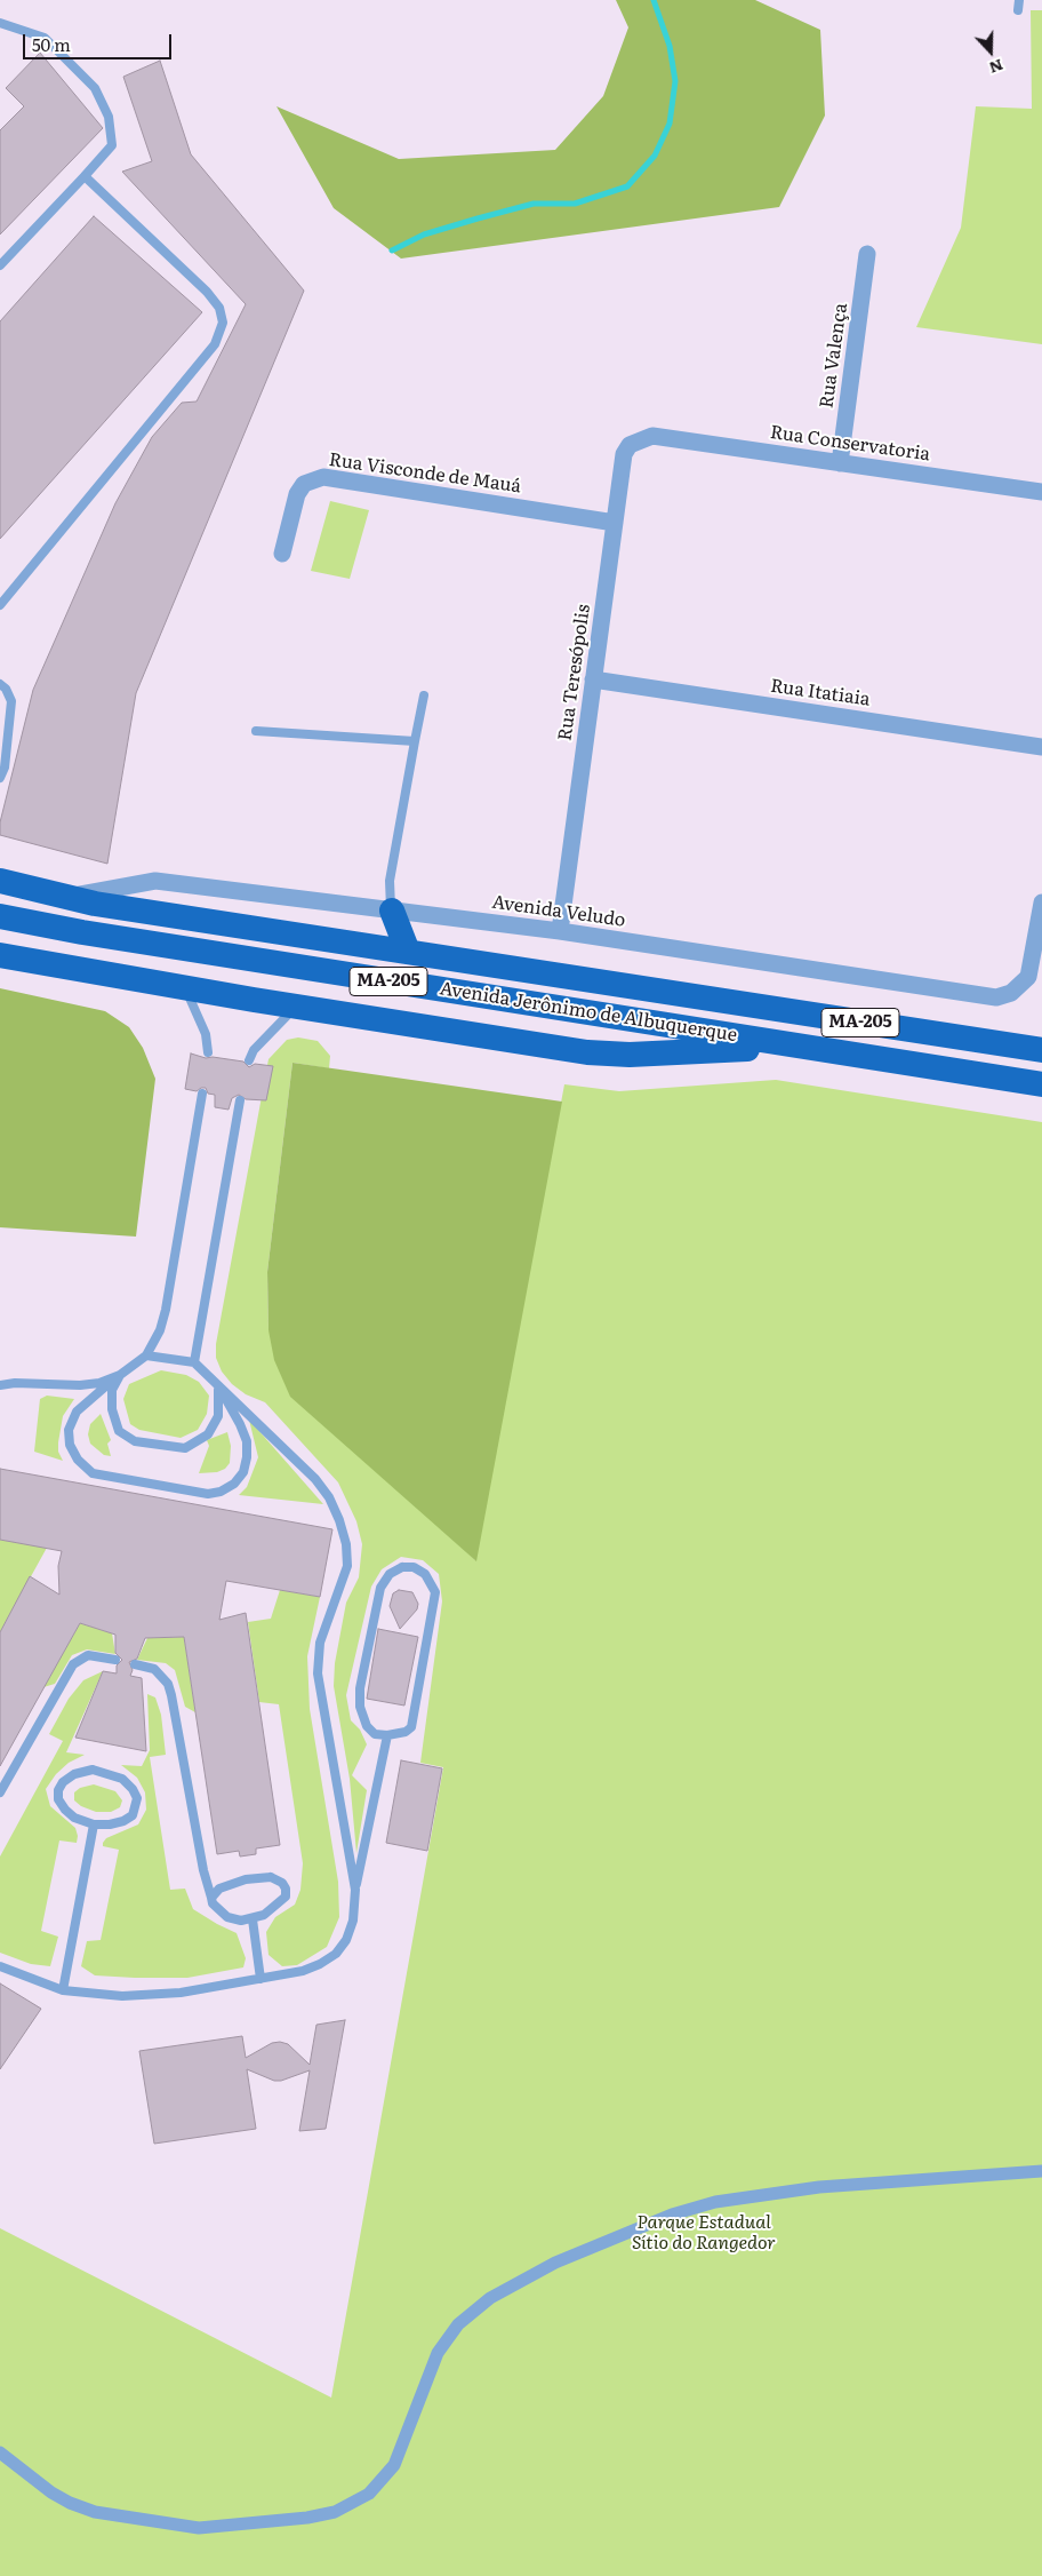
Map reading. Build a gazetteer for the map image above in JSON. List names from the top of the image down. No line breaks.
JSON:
{"streets":{"main road":["MA-205","Avenida Jerônimo de Albuquerque"],"street":["Rua Valença","Rua Conservatoria","Rua Visconde de Mauá","Rua Teresópolis","Rua Itatiaia","Avenida Veludo"]},"crossings":[["Rua Valença","Rua Conservatoria"],["Rua Conservatoria","Rua Teresópolis"],["Rua Visconde de Mauá","Rua Teresópolis"],["Rua Teresópolis","Rua Itatiaia"],["Rua Teresópolis","Avenida Veludo"],["Avenida Veludo","Avenida Jerônimo de Albuquerque"]],"parks":["Parque Estadual Sítio do Rangedor"],"scale_bar":"50 m","north":"bottom"}
